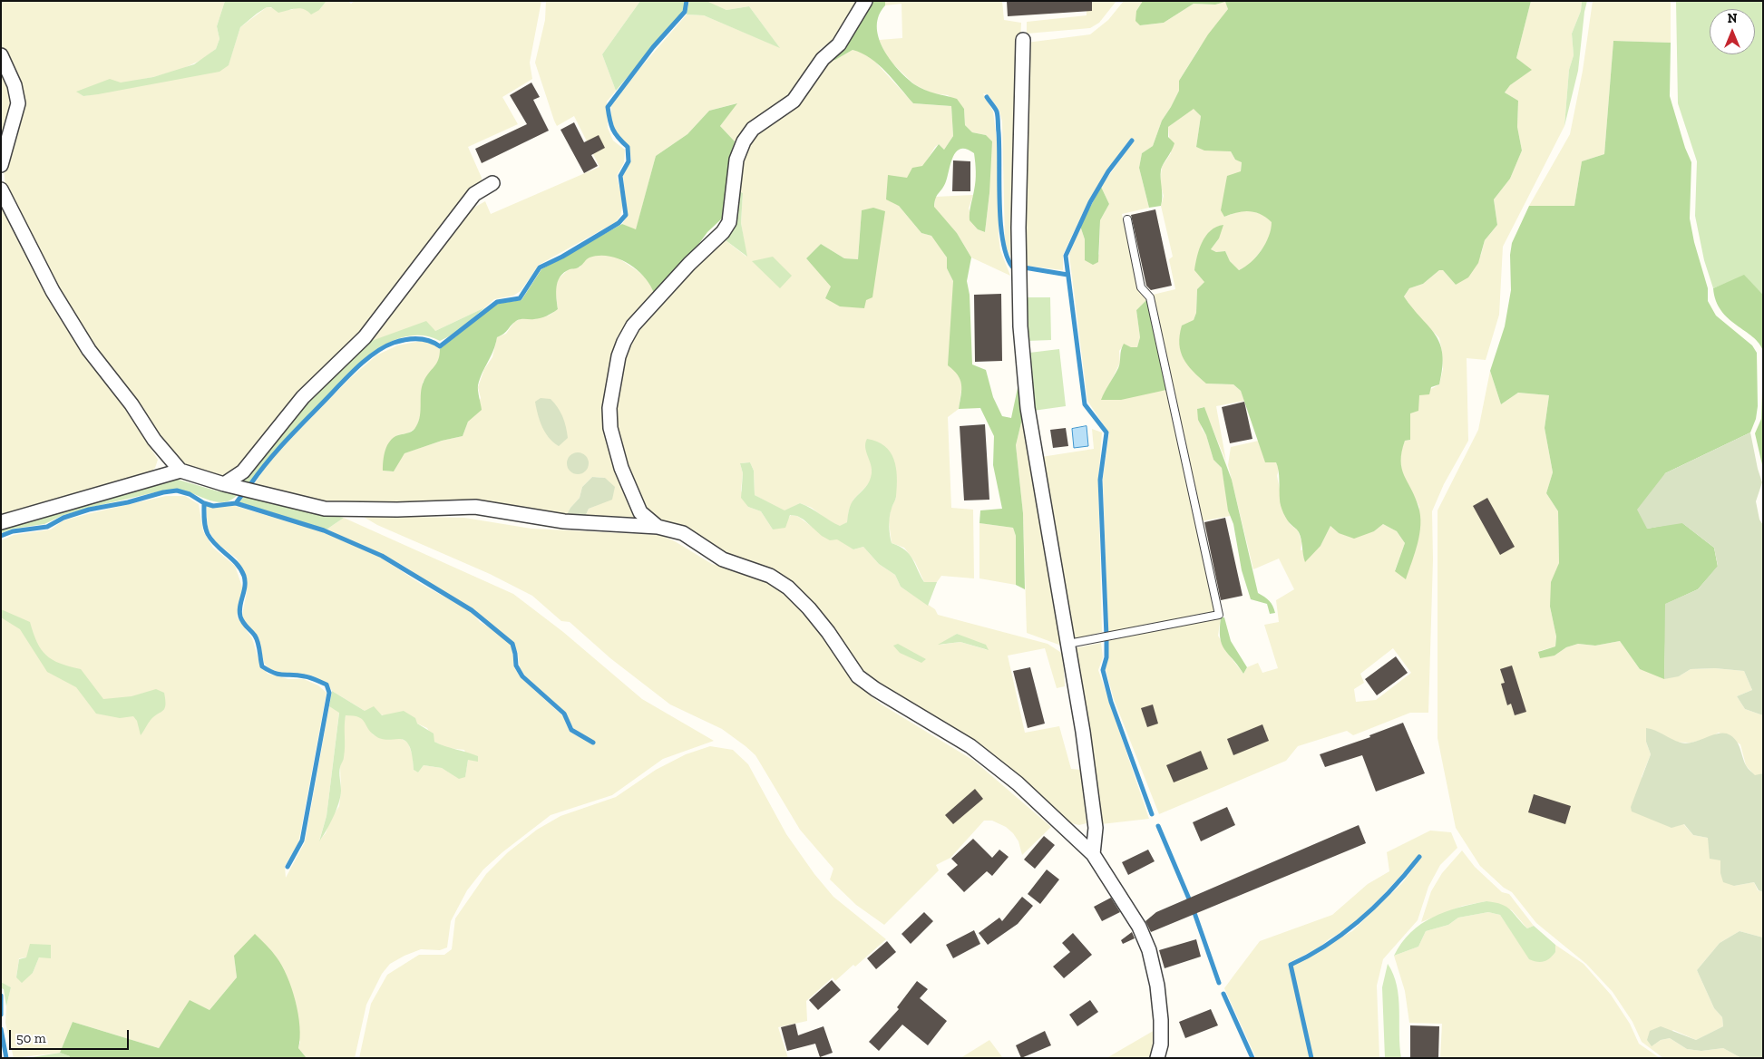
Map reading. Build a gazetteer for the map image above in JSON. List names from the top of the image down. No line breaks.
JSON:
{"scale_bar":"50 m","north":"top"}
